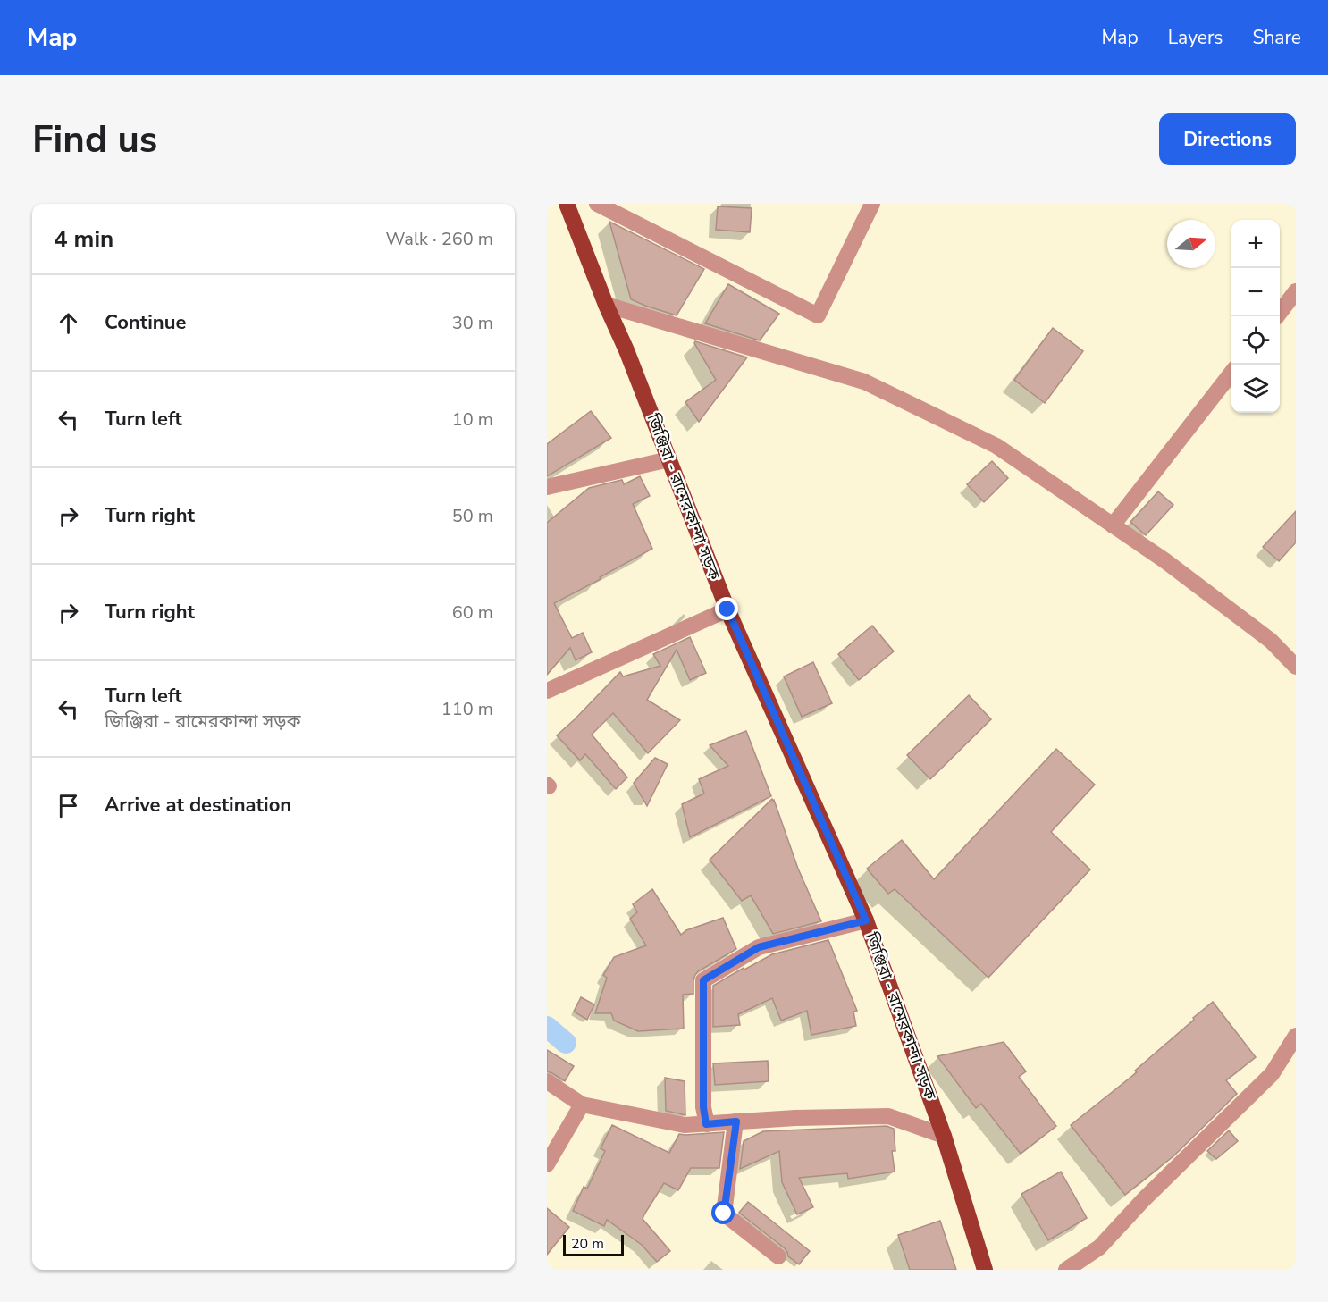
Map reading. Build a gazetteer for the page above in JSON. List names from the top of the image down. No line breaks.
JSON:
{"streets":{"main road":["জিঞ্জিরা - রামেরকান্দা সড়ক"]},"scale_bar":"20 m","north":"right","page":{"header":"Map","nav":["Map","Layers","Share"],"buttons":"Directions","title":"Find us","heading":["4 min","Walk · 260 m"],"map_buttons":["+","−"],"list":[["Continue","30 m"],["Turn left","10 m"],["Turn right","50 m"],["Turn right","60 m"],["Turn left","জিঞ্জিরা - রামেরকান্দা সড়ক","110 m"],"Arrive at destination"],"scale":"20 m"}}
